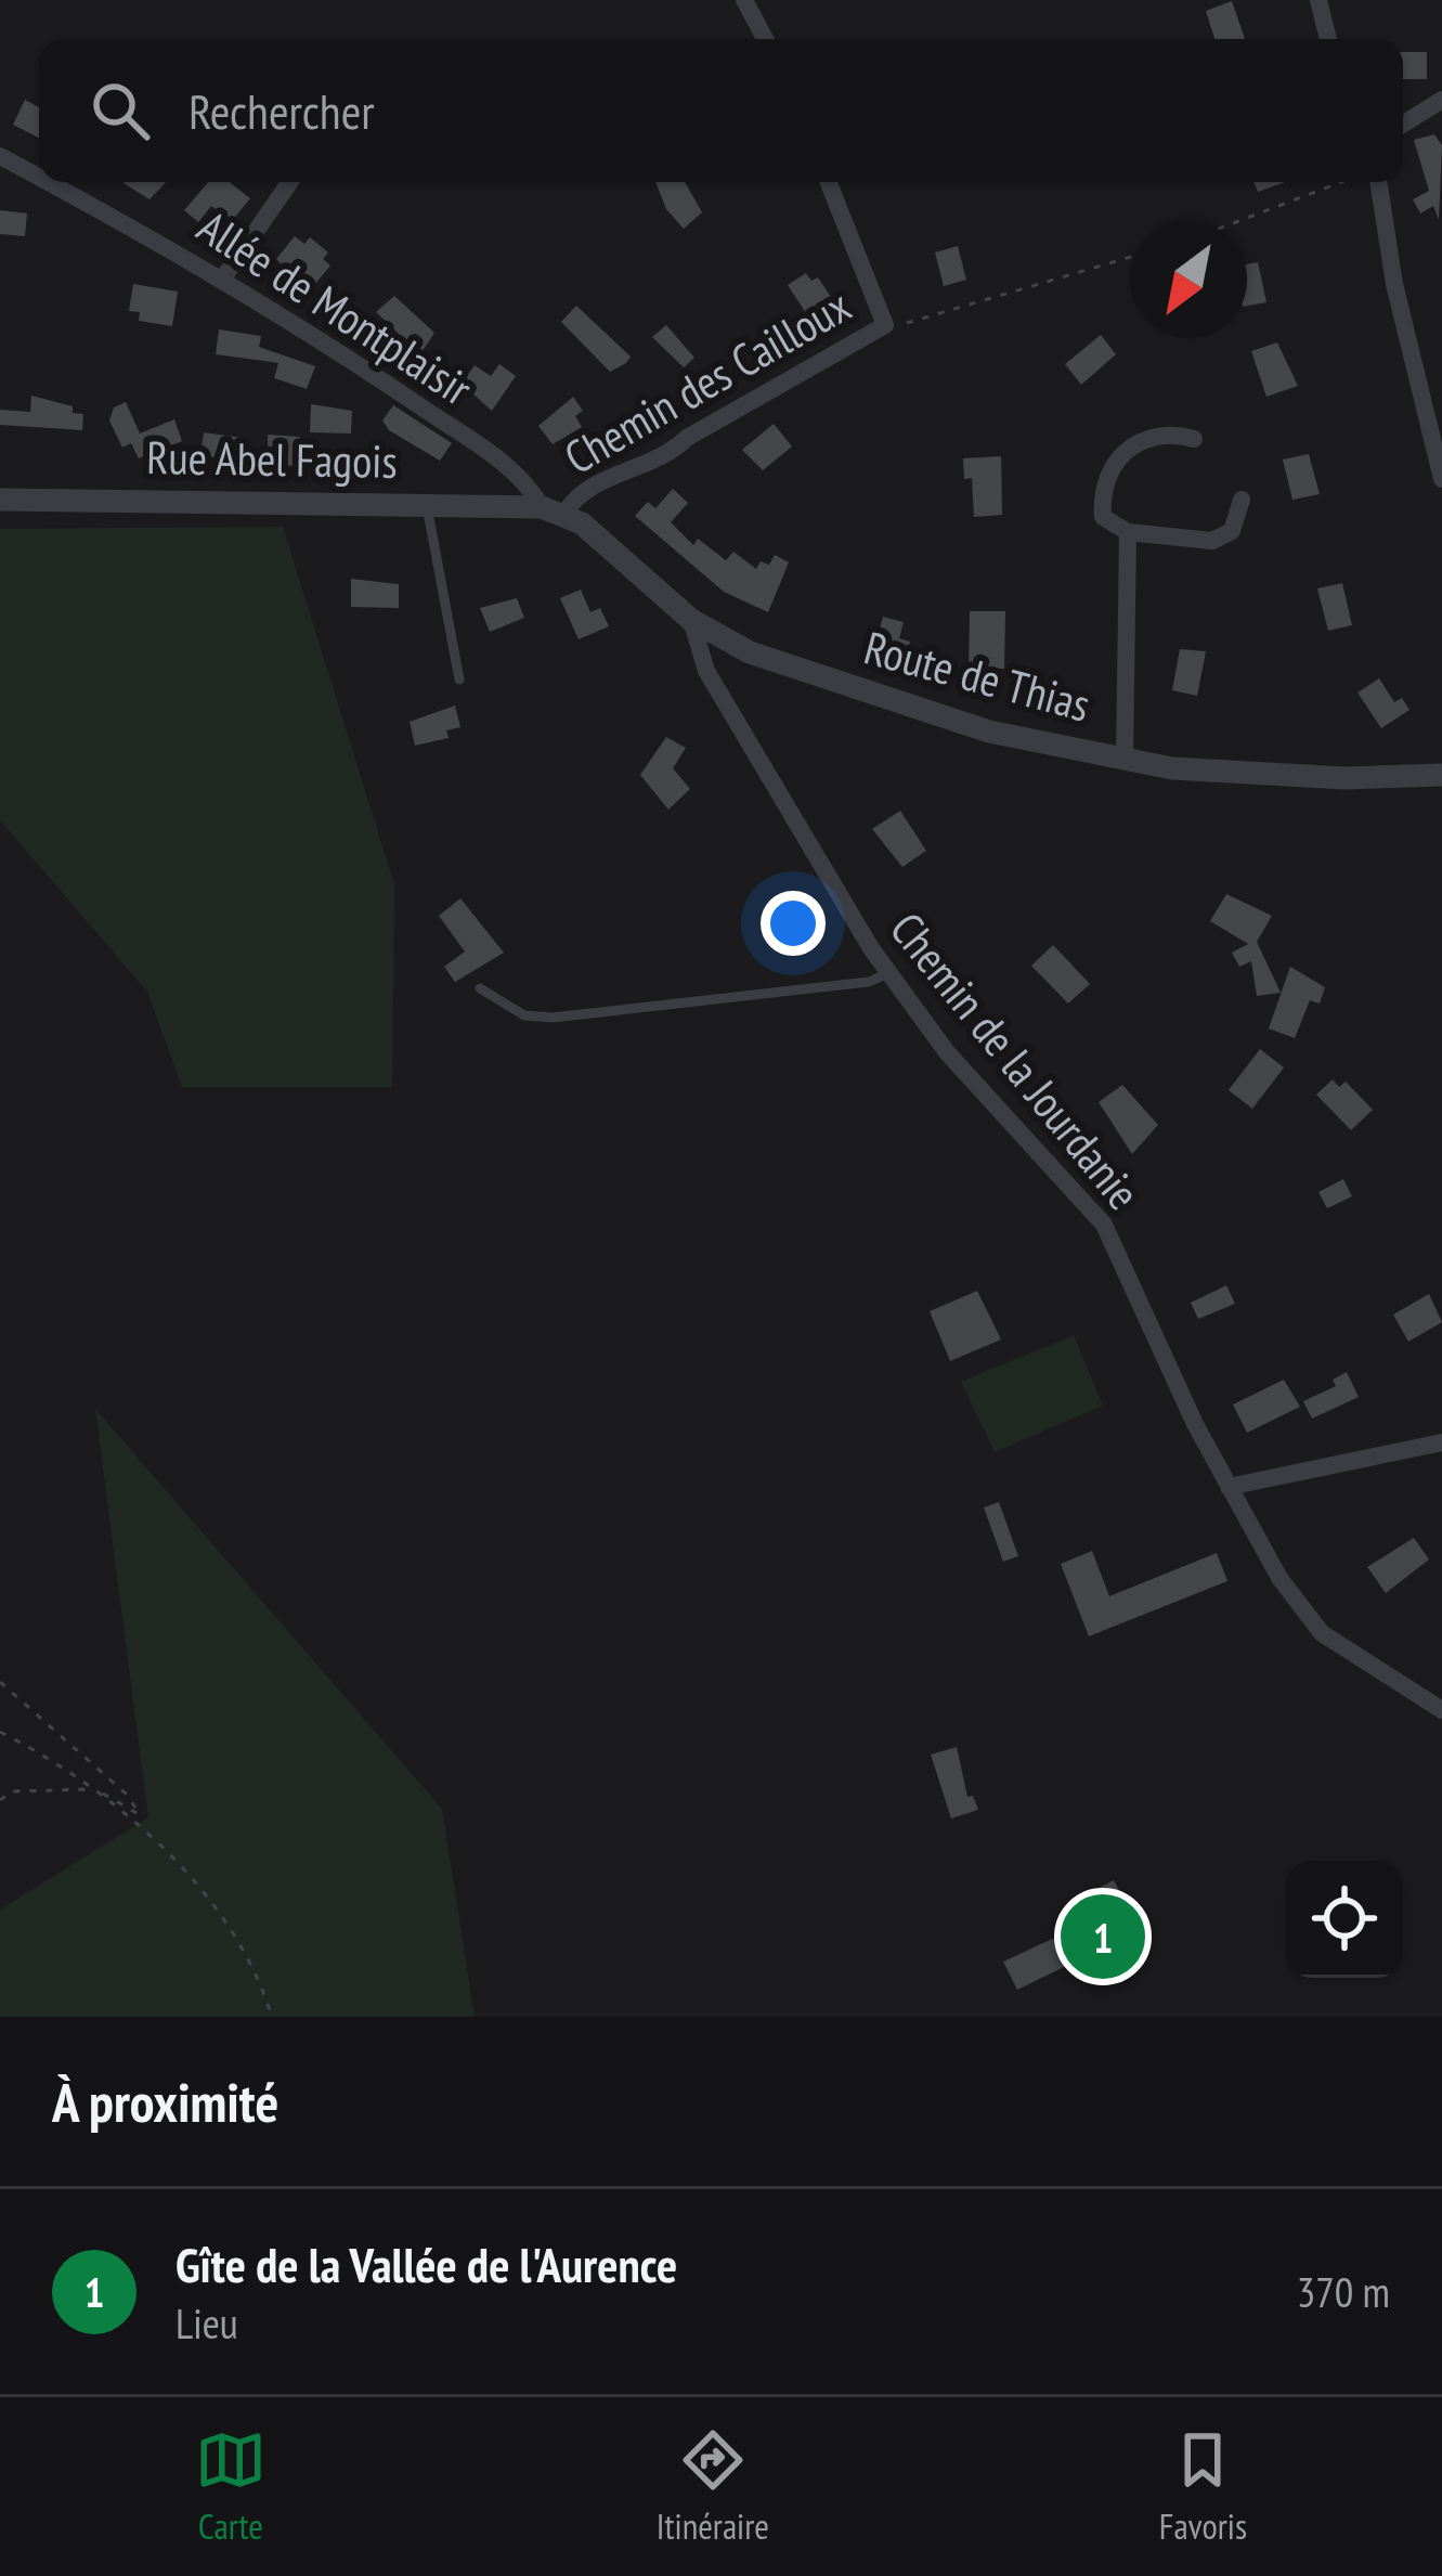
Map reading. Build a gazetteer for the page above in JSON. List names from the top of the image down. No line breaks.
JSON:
{"streets":{"street":["Allée de Montplaisir","Chemin des Cailloux","Rue Abel Fagois","Route de Thias","Chemin de la Jourdanie"]},"crossings":[["Allée de Montplaisir","Chemin des Cailloux"],["Allée de Montplaisir","Rue Abel Fagois"],["Allée de Montplaisir","Route de Thias"],["Chemin des Cailloux","Rue Abel Fagois"],["Chemin des Cailloux","Route de Thias"],["Rue Abel Fagois","Route de Thias"],["Route de Thias","Chemin de la Jourdanie"]],"north":"bottom left","page":{"search":"Rechercher","pins":"1","heading":"À proximité","list":[{"mark":"1","name":"Gîte de la Vallée de l'Aurence","note":"Lieu","value":"370 m"}],"nav":["Carte","Itinéraire","Favoris"]}}
